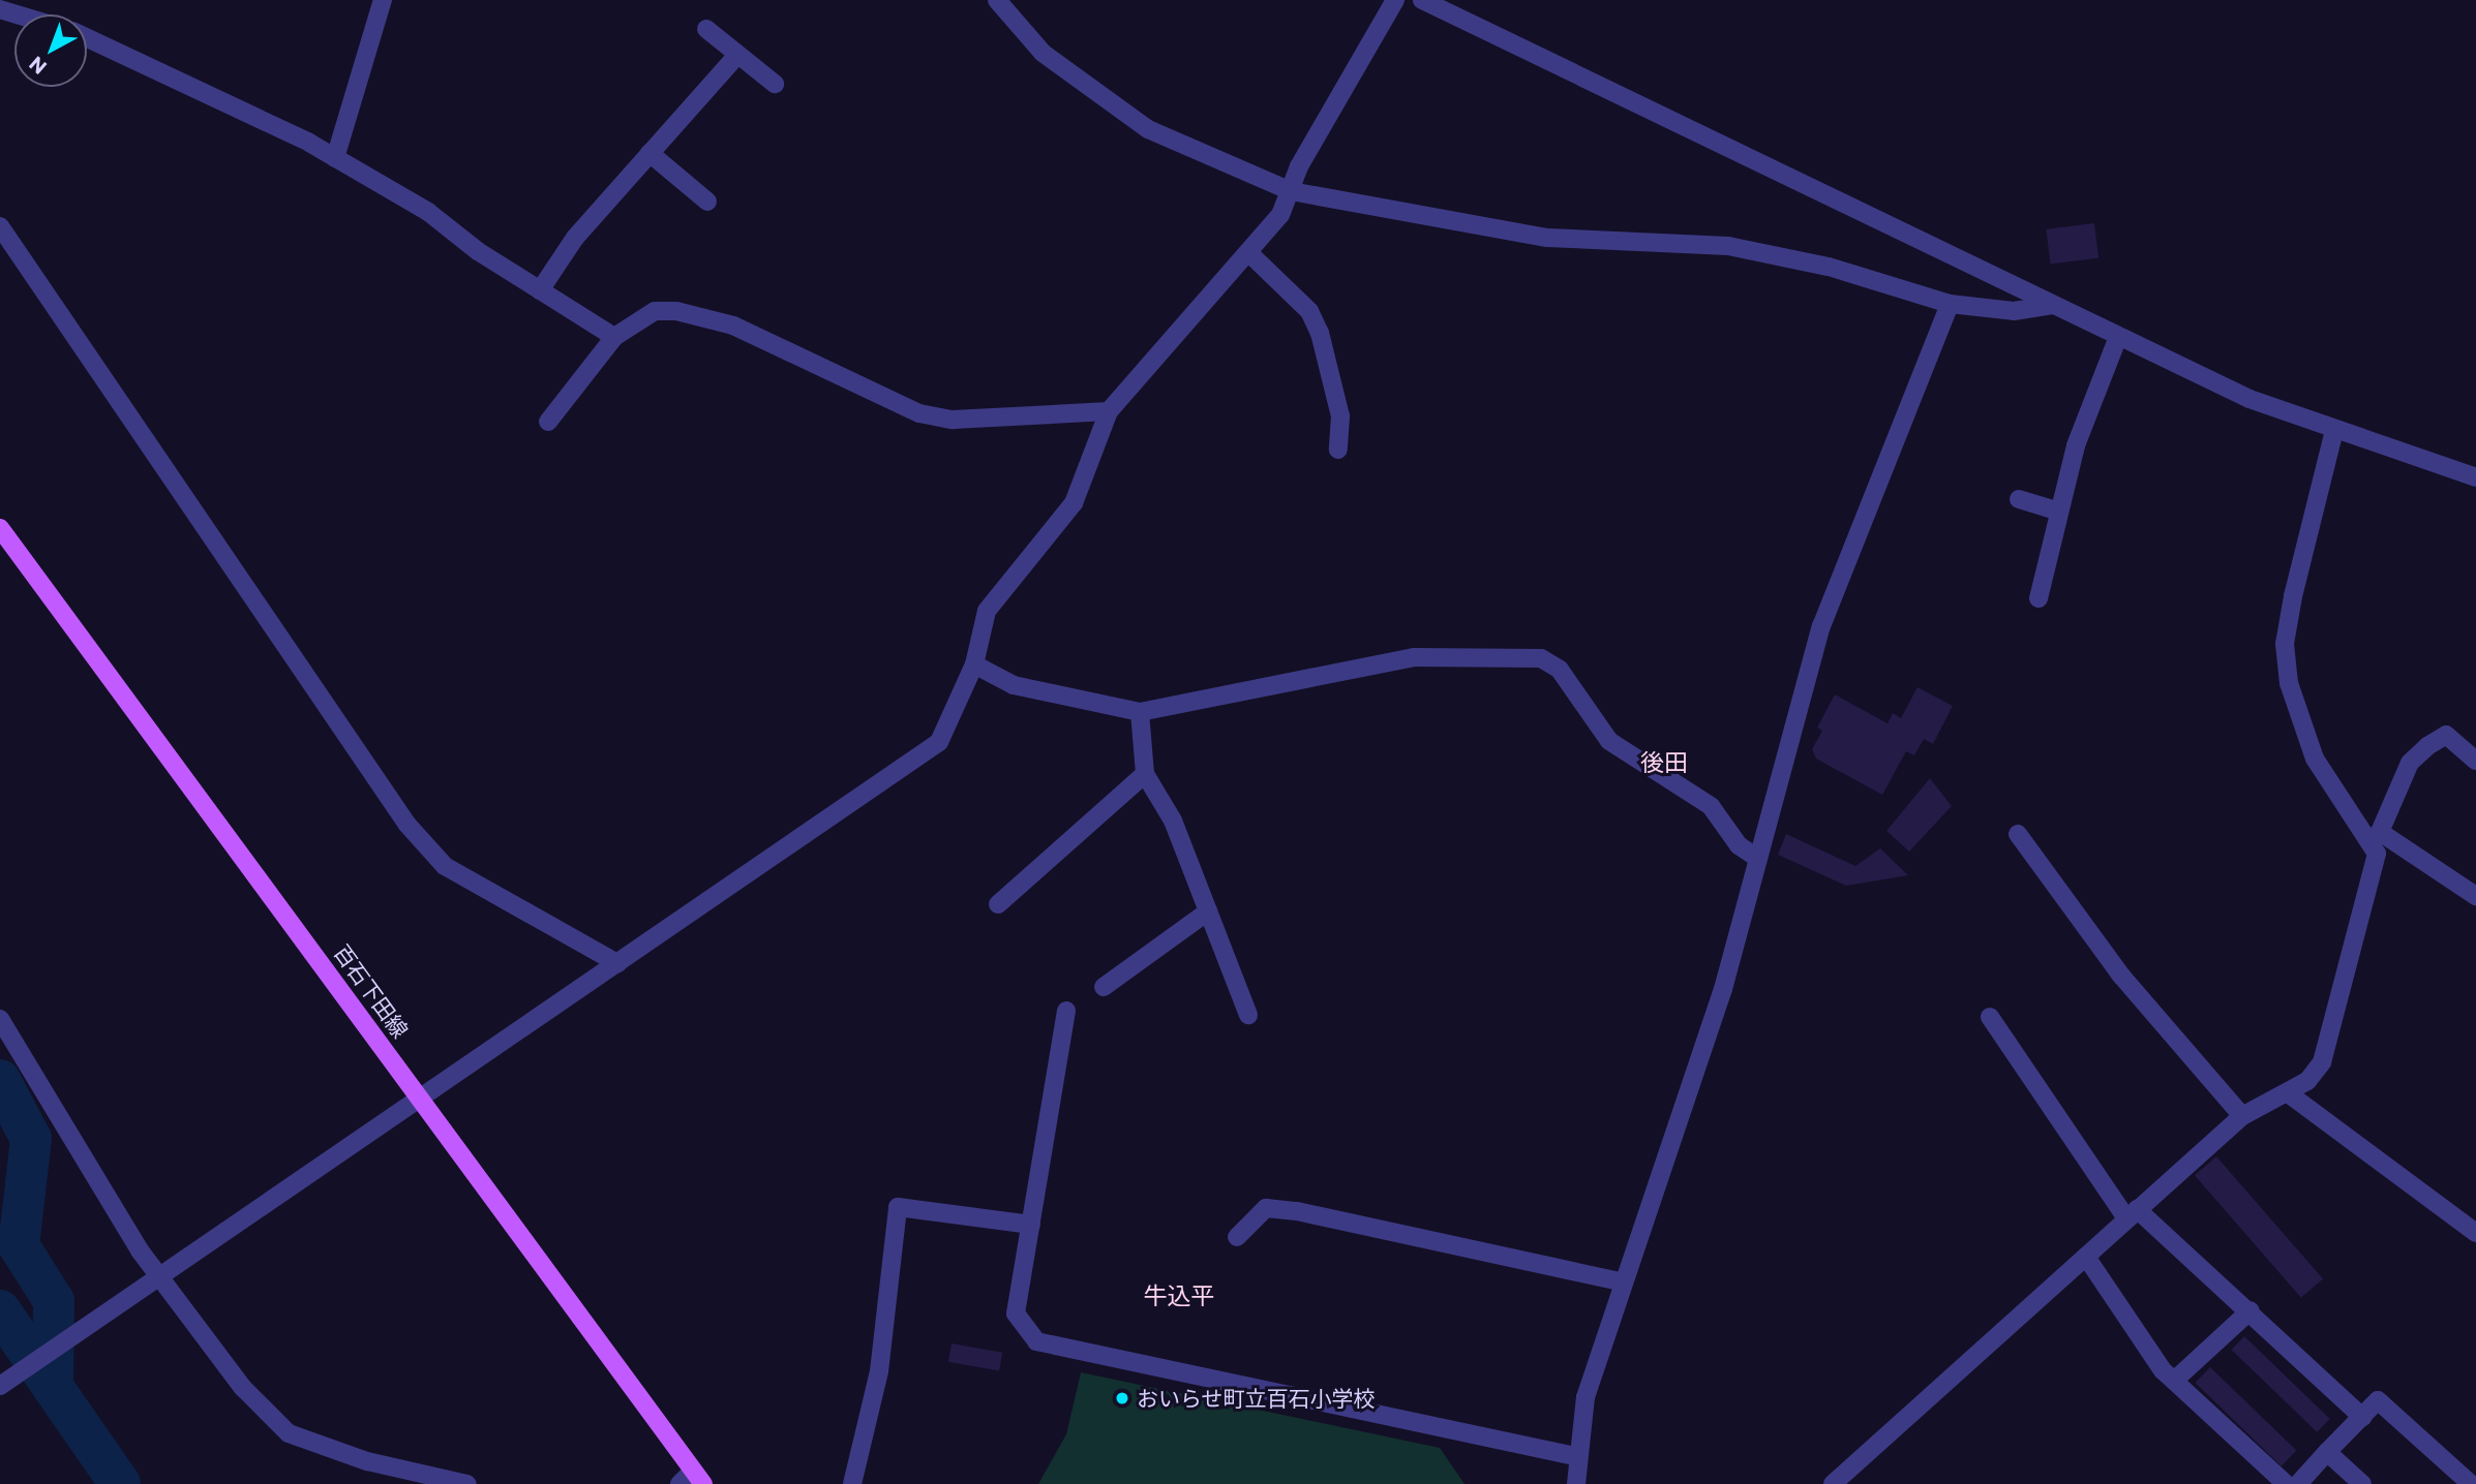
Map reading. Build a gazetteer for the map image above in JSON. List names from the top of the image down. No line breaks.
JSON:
{"streets":{"main road":["百石下田線"]},"districts":["後田","牛込平"],"places":["おいらせ町立百石小学校"],"north":"bottom left"}
